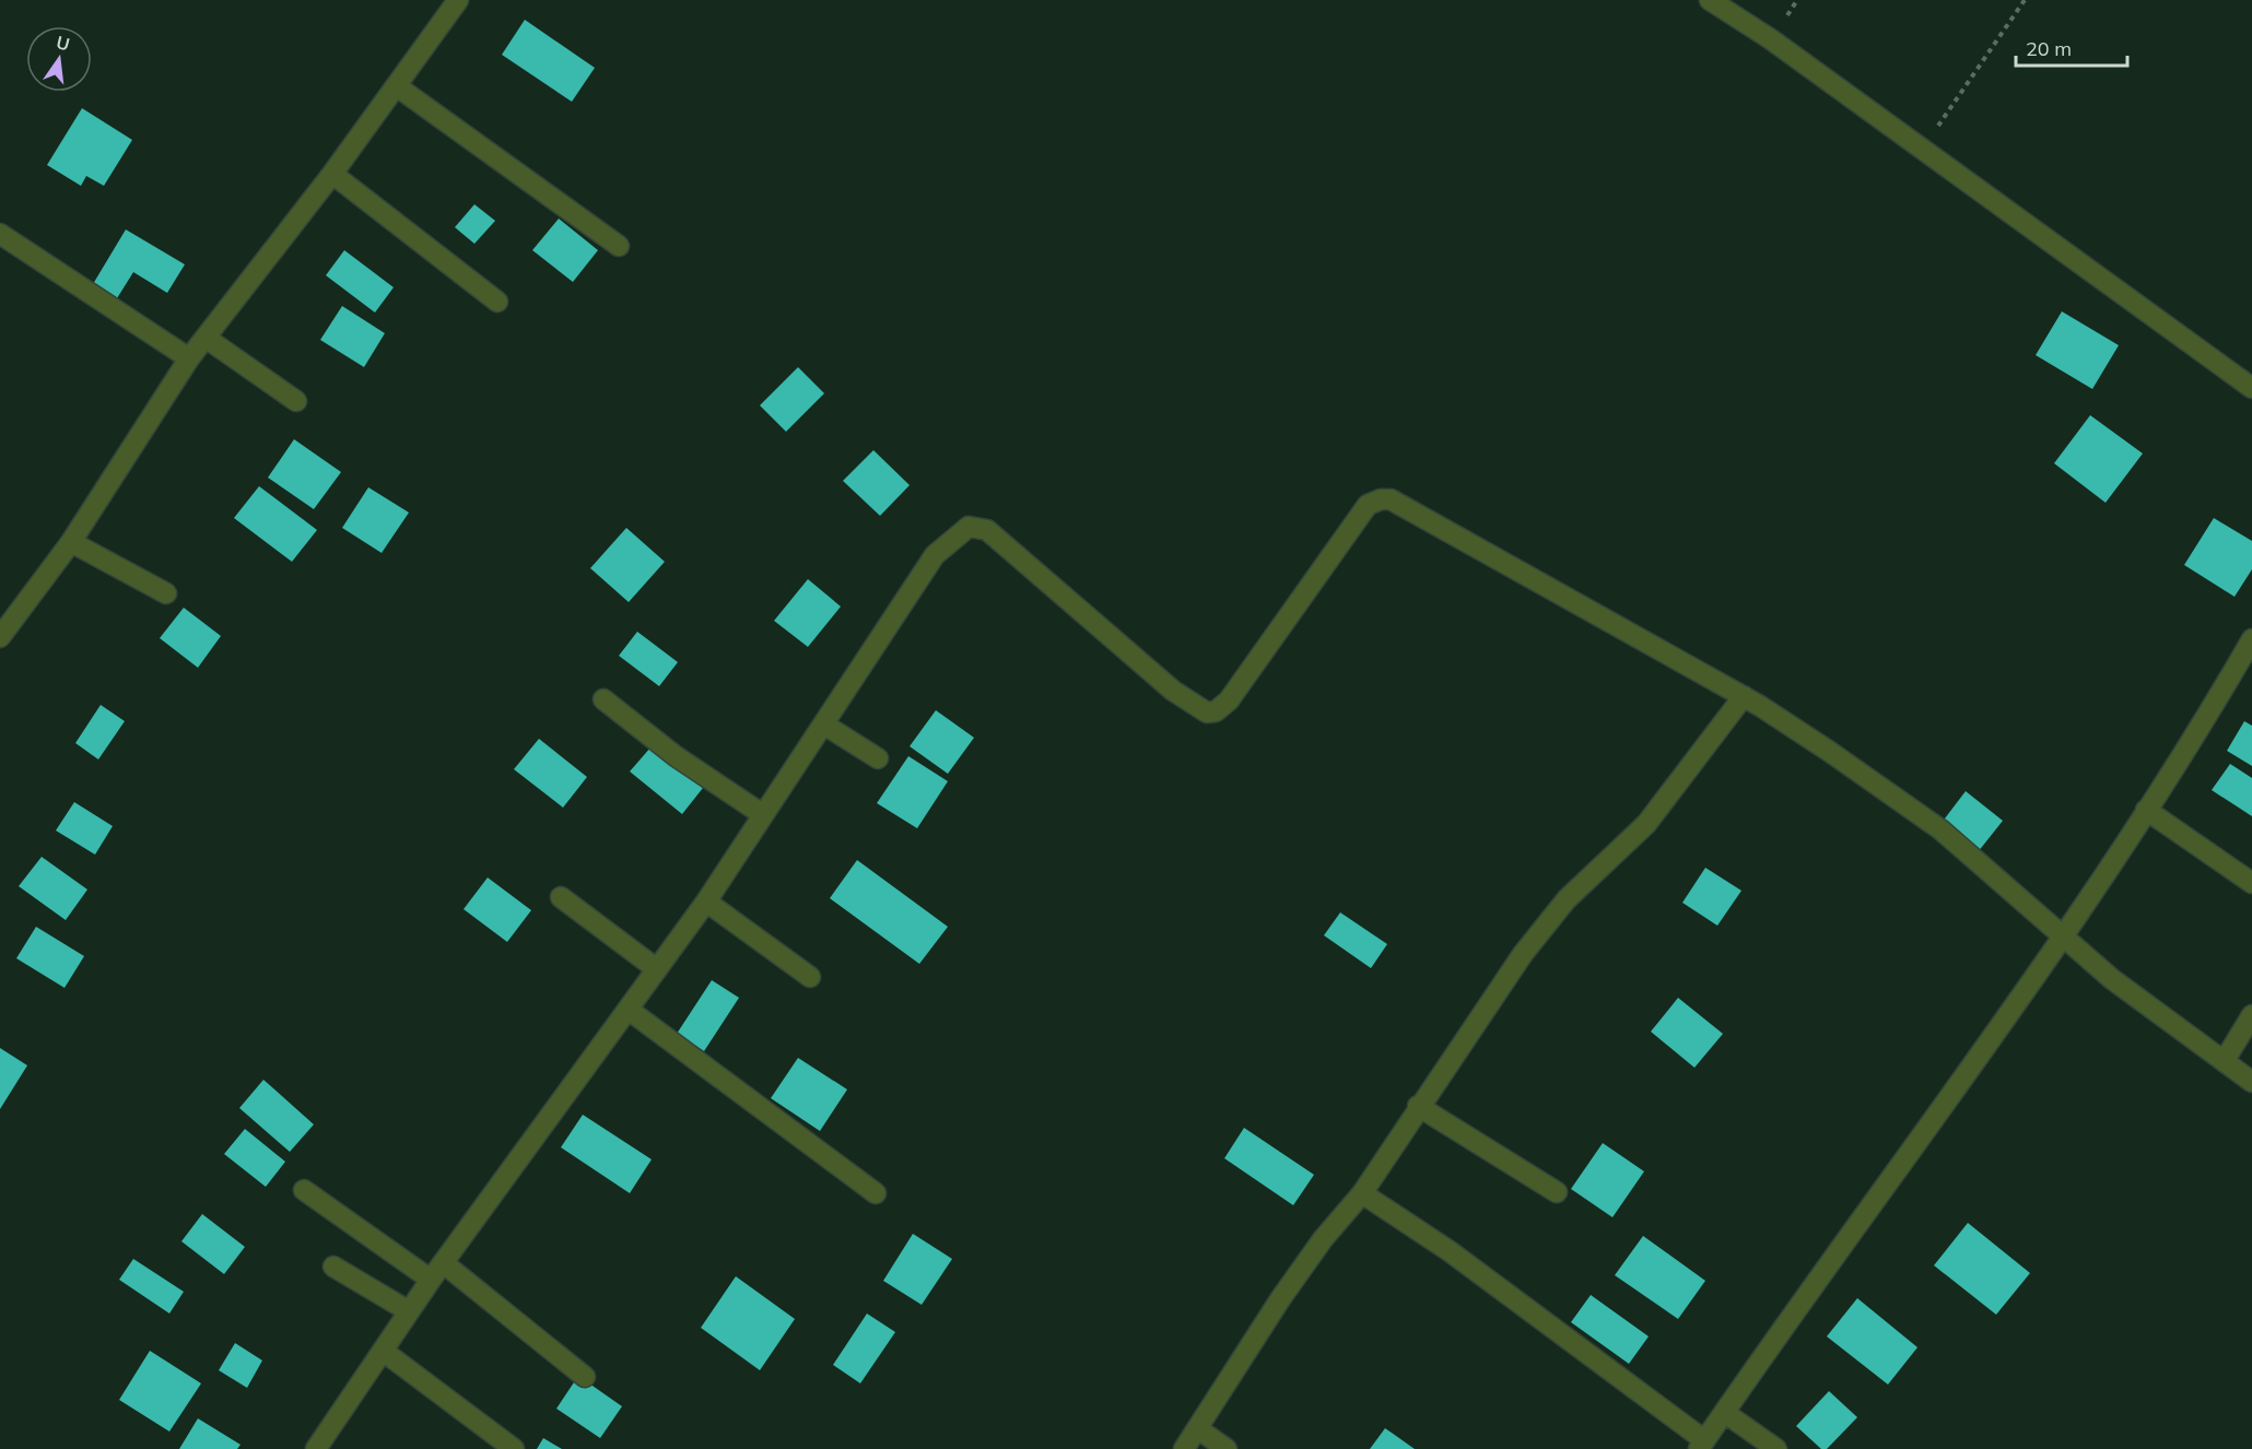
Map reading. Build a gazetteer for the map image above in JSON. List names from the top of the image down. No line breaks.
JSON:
{"scale_bar":"20 m","north":"top"}
